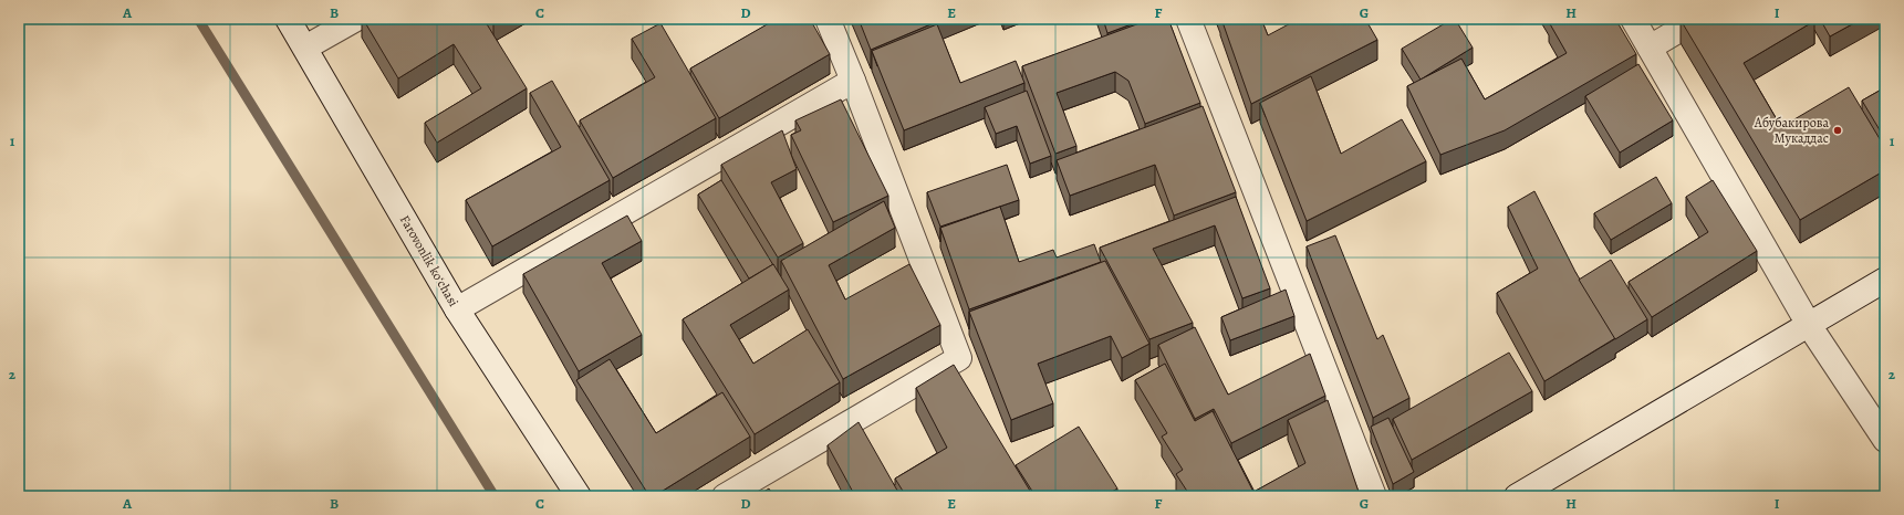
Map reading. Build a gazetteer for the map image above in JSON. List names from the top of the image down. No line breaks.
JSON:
{"streets":{"street":["Farovonlik koʻchasi"]},"places":["Абубакирова Мукаддас"],"grid":{"columns":["A","B","C","D","E","F","G","H","I"],"rows":["1","2"]}}
